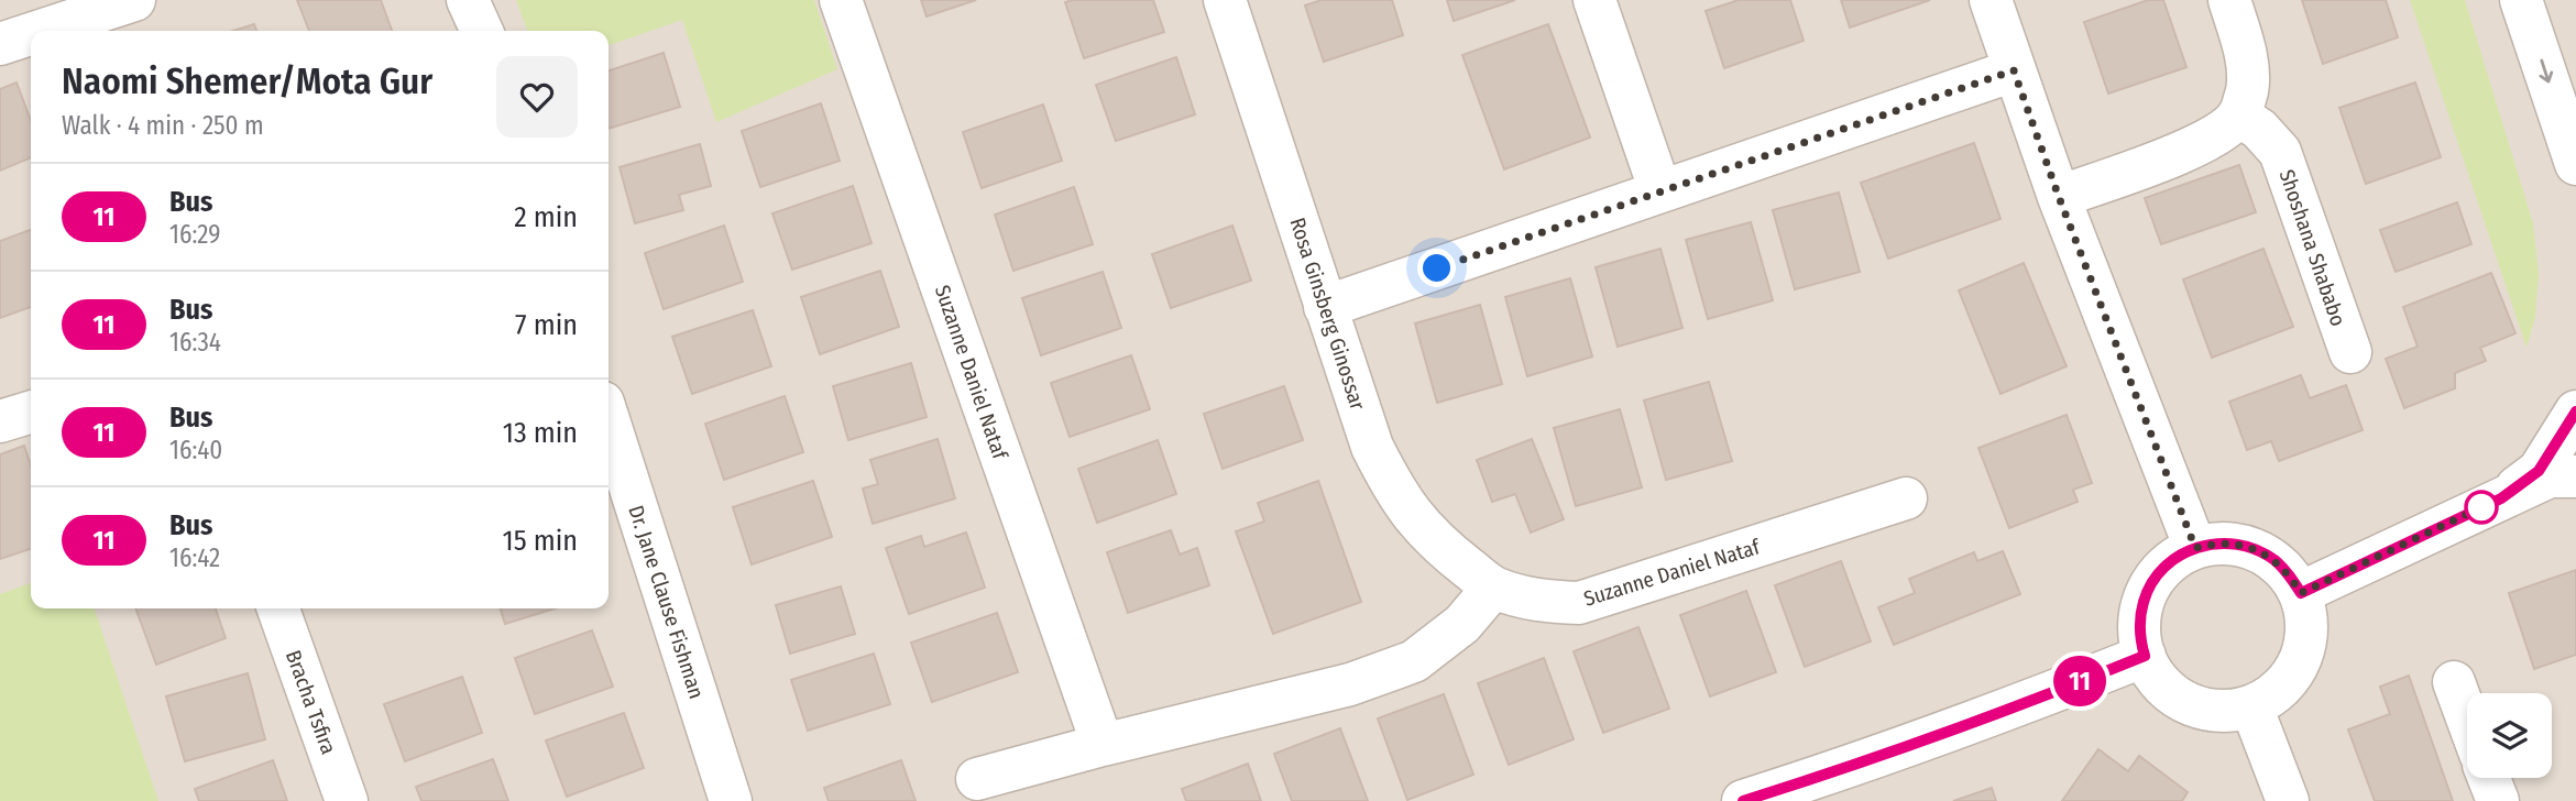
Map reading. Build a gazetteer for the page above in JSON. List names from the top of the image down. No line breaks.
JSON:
{"streets":{"street":["Shoshana Shababo","Rosa Ginsberg Ginossar","Suzanne Daniel Nataf","Dr. Jane Clause Fishman","Bracha Tsfira"]},"crossings":[["Rosa Ginsberg Ginossar","Suzanne Daniel Nataf"]],"lines":["bus line 11"],"page":{"on_map":"11","heading":["Naomi Shemer/Mota Gur","Walk · 4 min · 250 m"],"list":[{"mark":"11","name":"Bus","note":"16:29","value":"2 min"},{"mark":"11","name":"Bus","note":"16:34","value":"7 min"},{"mark":"11","name":"Bus","note":"16:40","value":"13 min"},{"mark":"11","name":"Bus","note":"16:42","value":"15 min"}]}}
